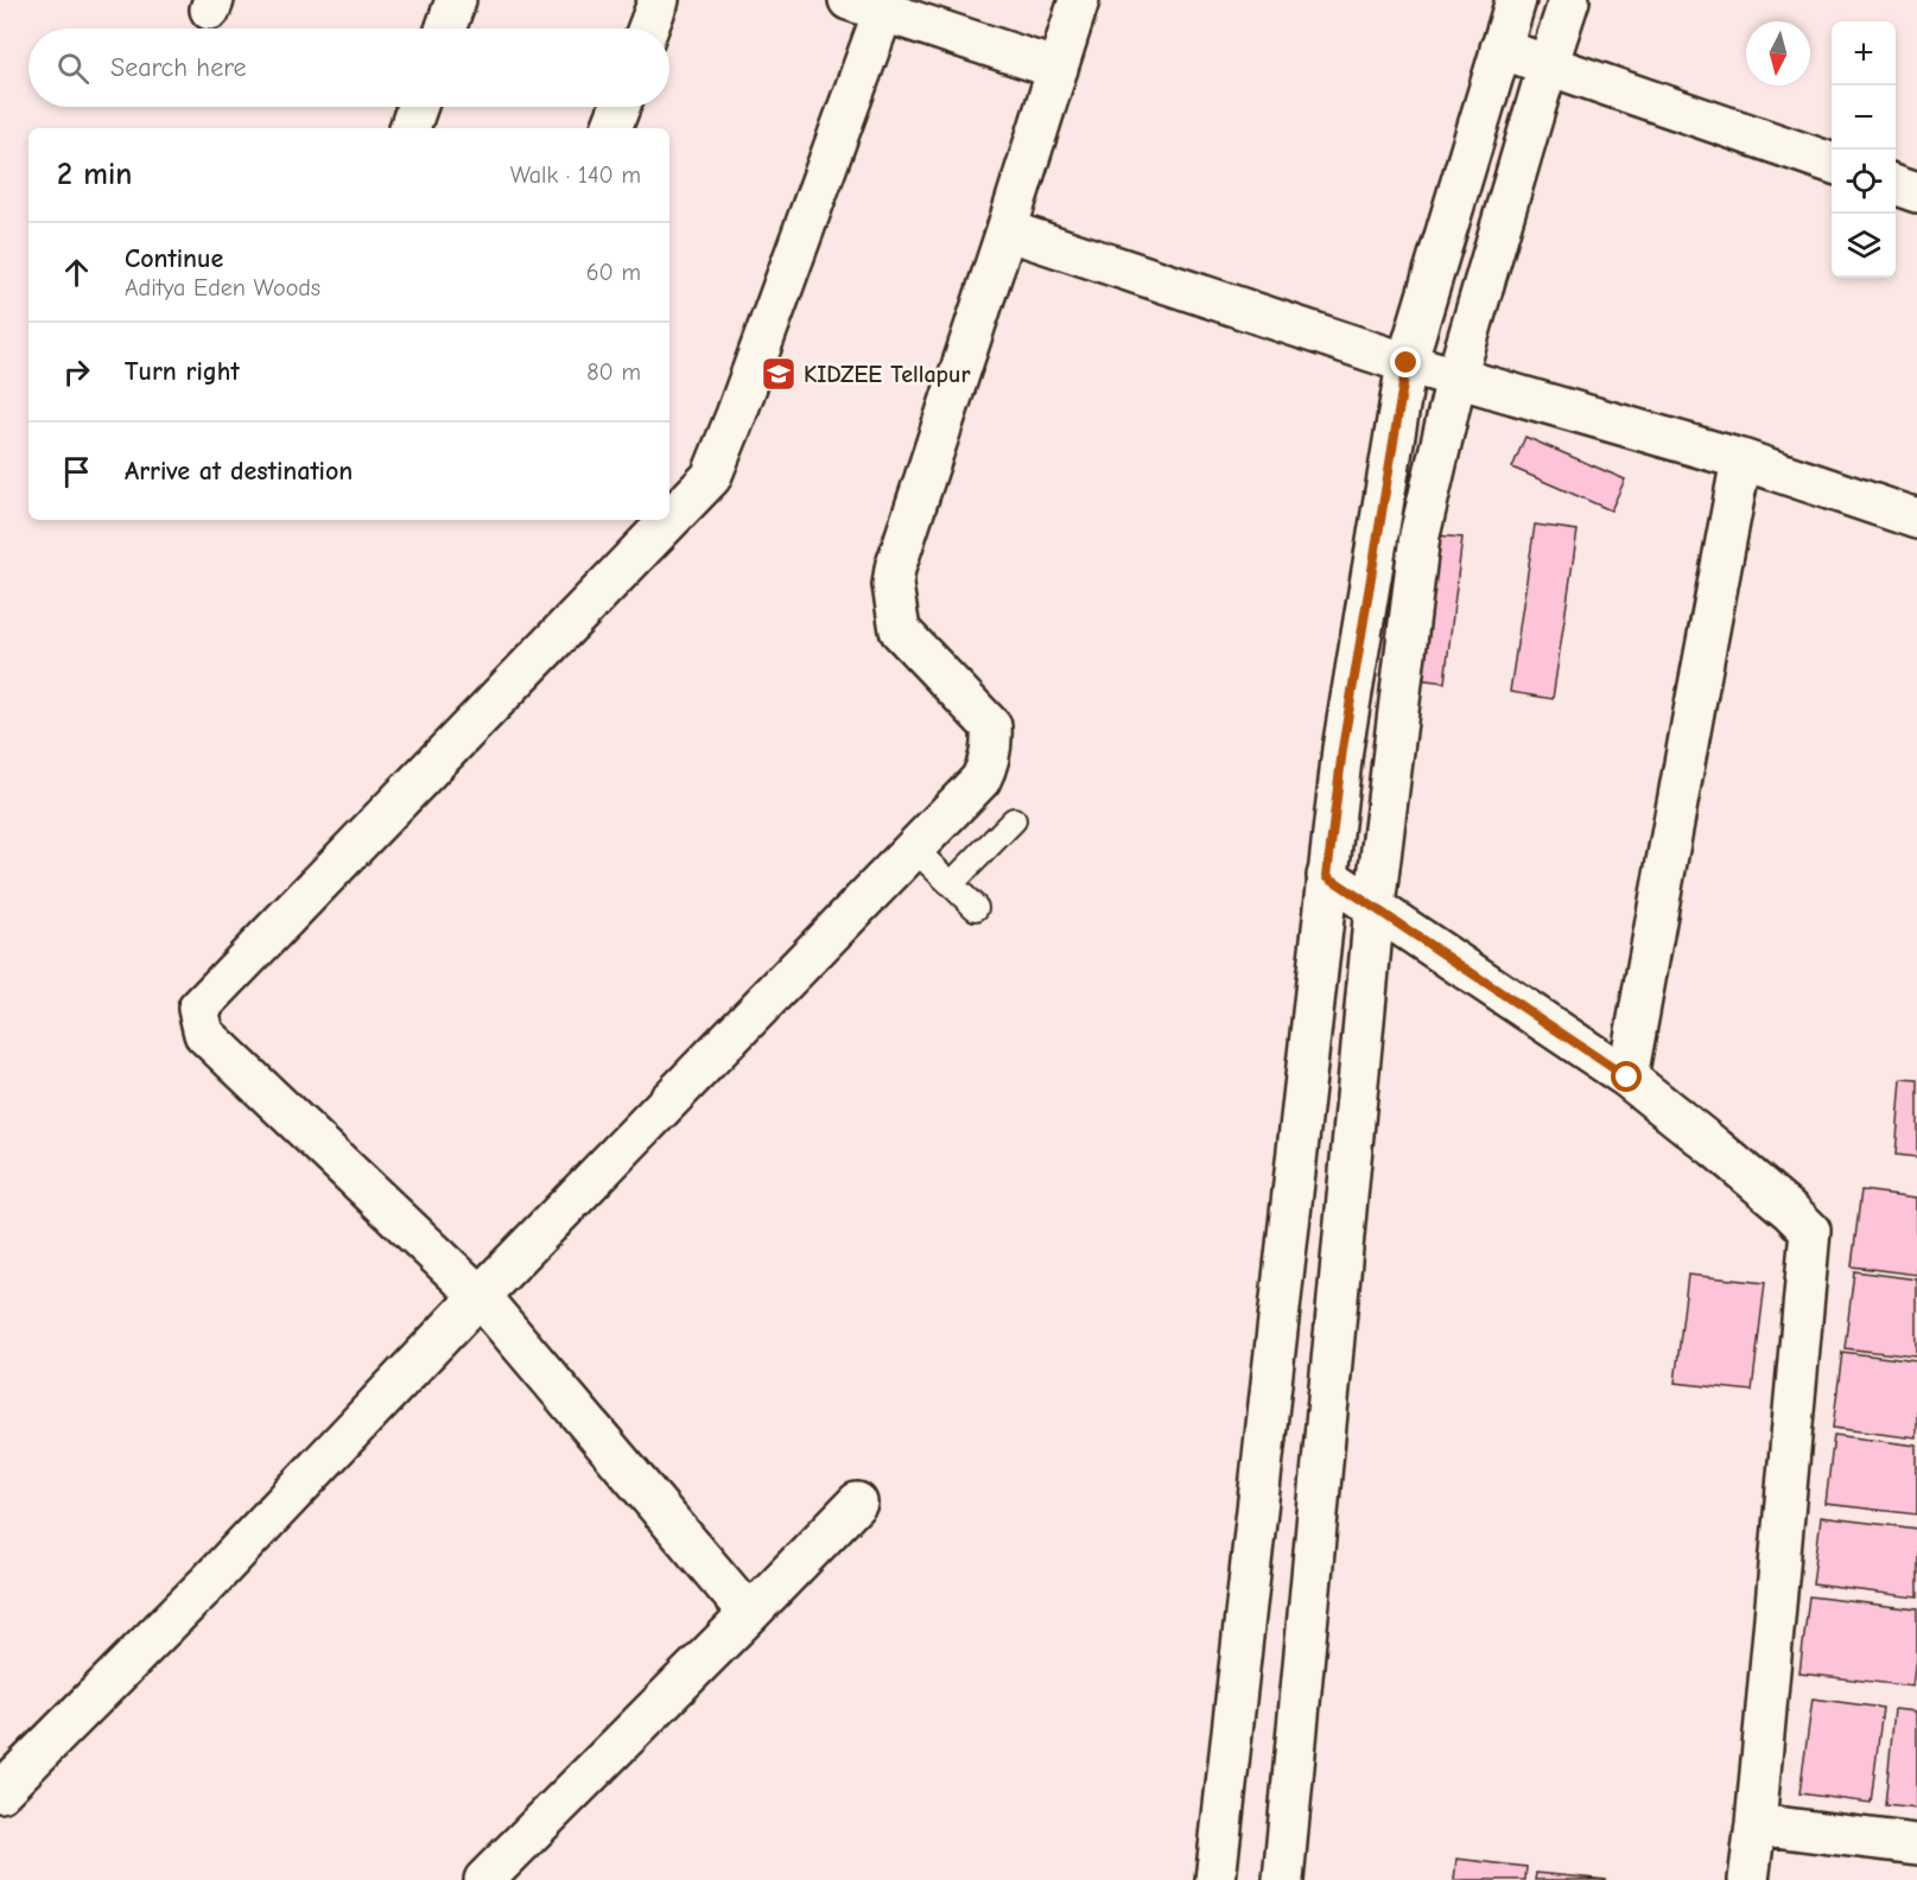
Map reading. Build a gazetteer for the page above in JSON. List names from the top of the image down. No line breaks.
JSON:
{"places":{"school or university":["KIDZEE Tellapur"]},"north":"bottom","page":{"map_buttons":["+","−"],"search":"Search here","heading":["2 min","Walk · 140 m"],"list":[["Continue","Aditya Eden Woods","60 m"],["Turn right","80 m"],"Arrive at destination"]}}
